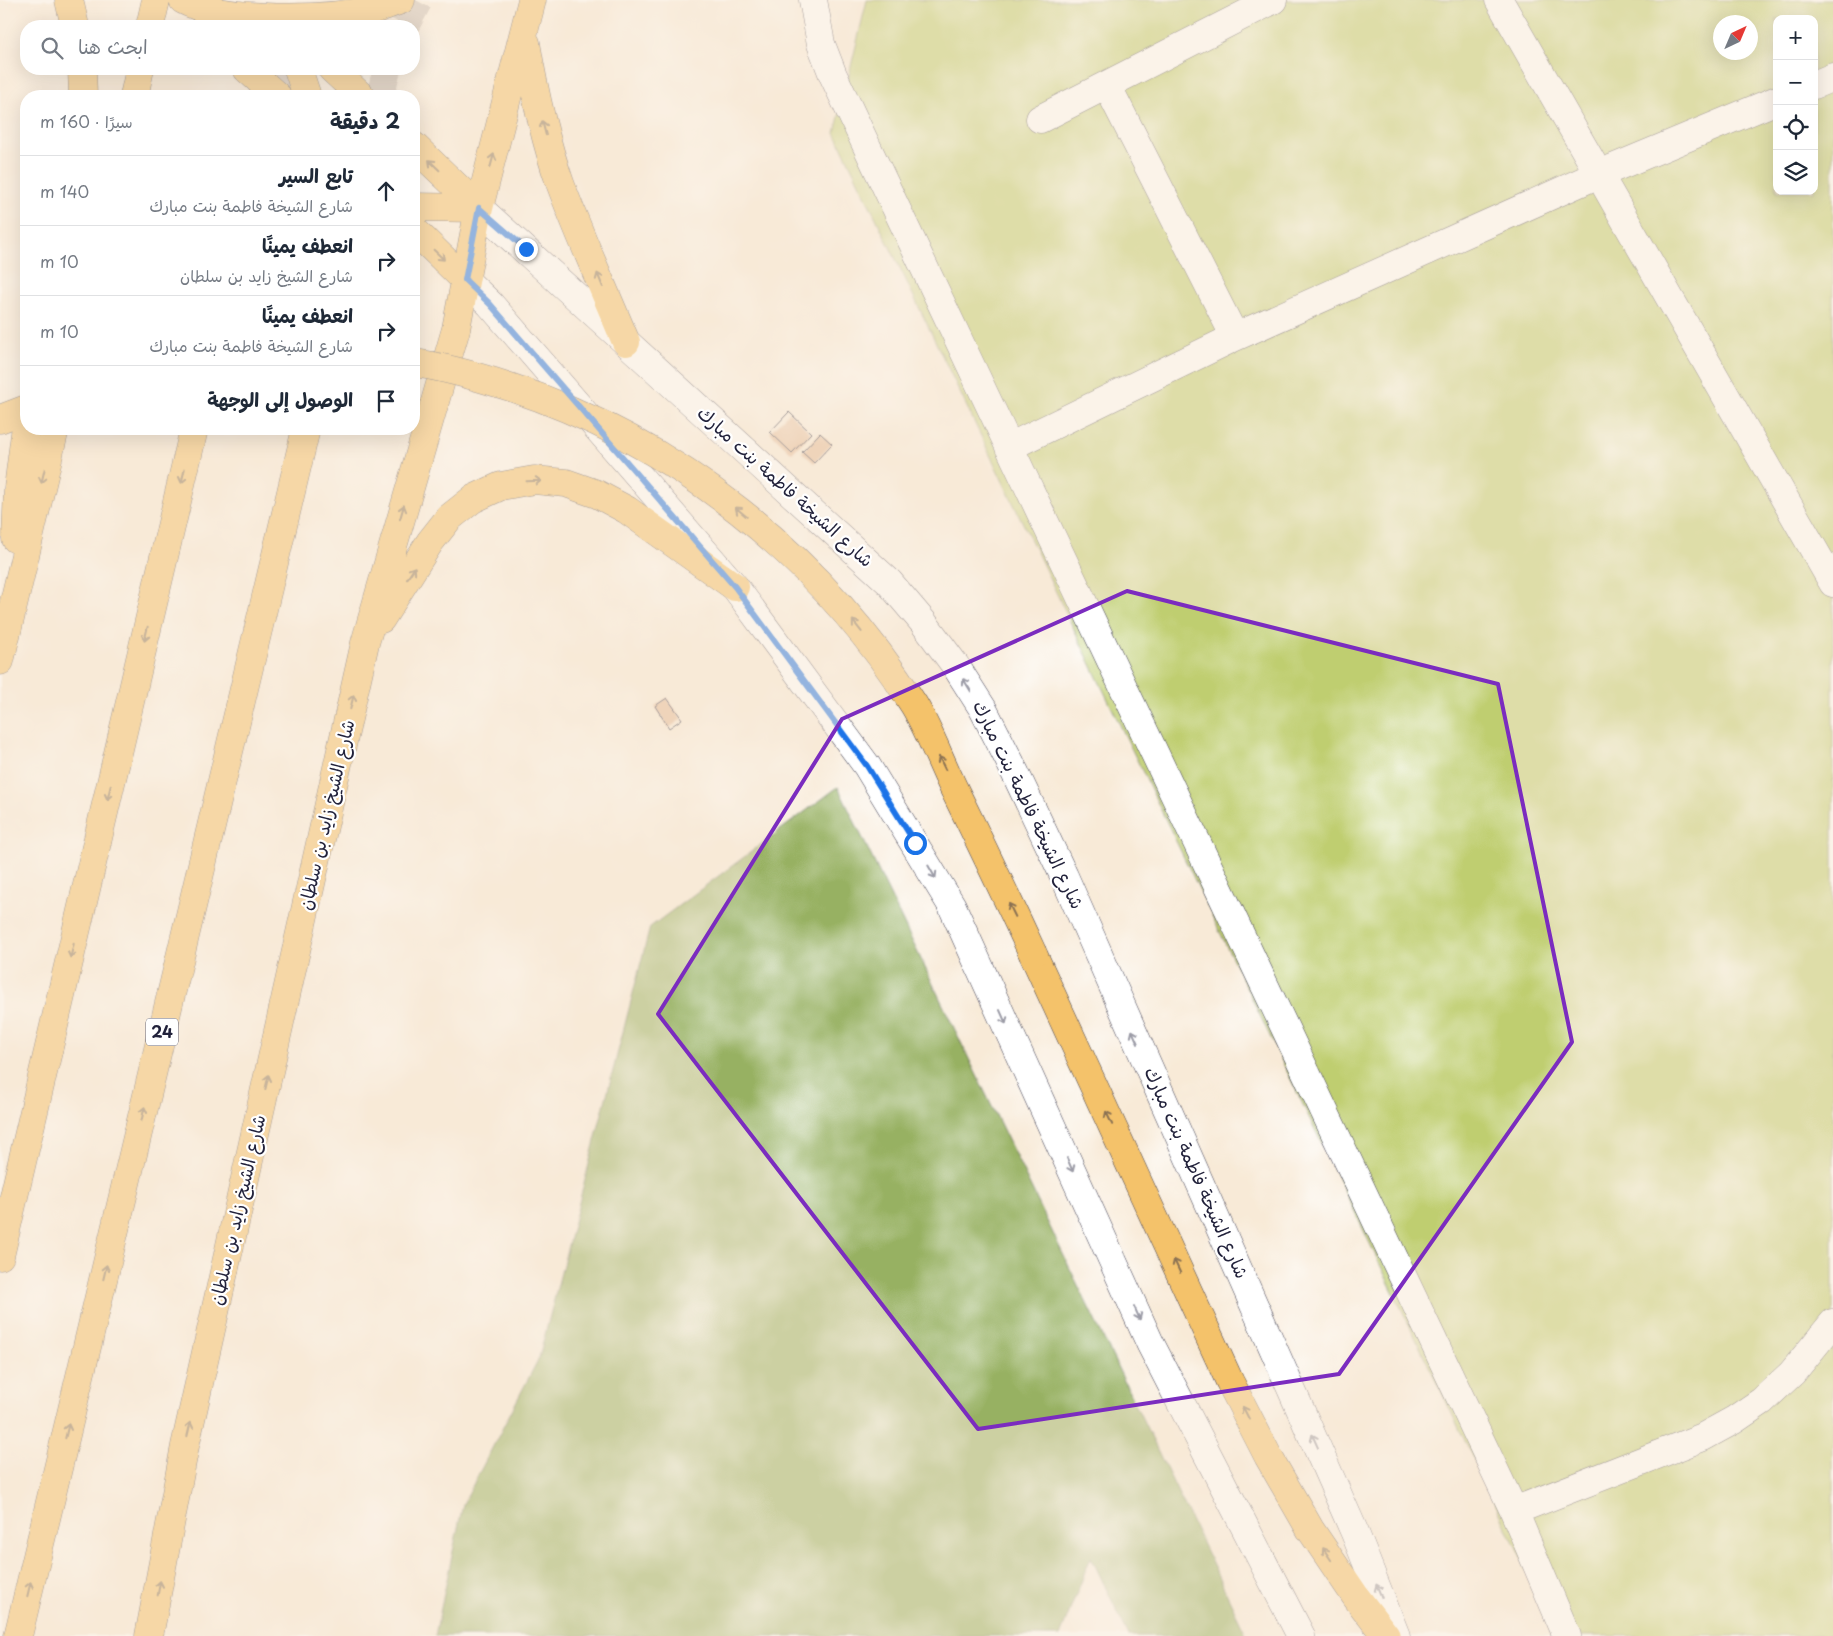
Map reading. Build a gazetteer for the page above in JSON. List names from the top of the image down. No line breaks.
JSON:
{"streets":{"main road":["شارع الشيخة فاطمة بنت مبارك","شارع الشيخ زايد بن سلطان","24"]},"crossings":[["شارع الشيخة فاطمة بنت مبارك","شارع الشيخ زايد بن سلطان"]],"north":"top right","page":{"map_buttons":["+","−"],"search":"ابحث هنا","heading":["2 دقيقة","سيرًا · 160 m"],"list":[["تابع السير","شارع الشيخة فاطمة بنت مبارك","140 m"],["انعطف يمينًا","شارع الشيخ زايد بن سلطان","10 m"],["انعطف يمينًا","شارع الشيخة فاطمة بنت مبارك","10 m"],"الوصول إلى الوجهة"]}}
